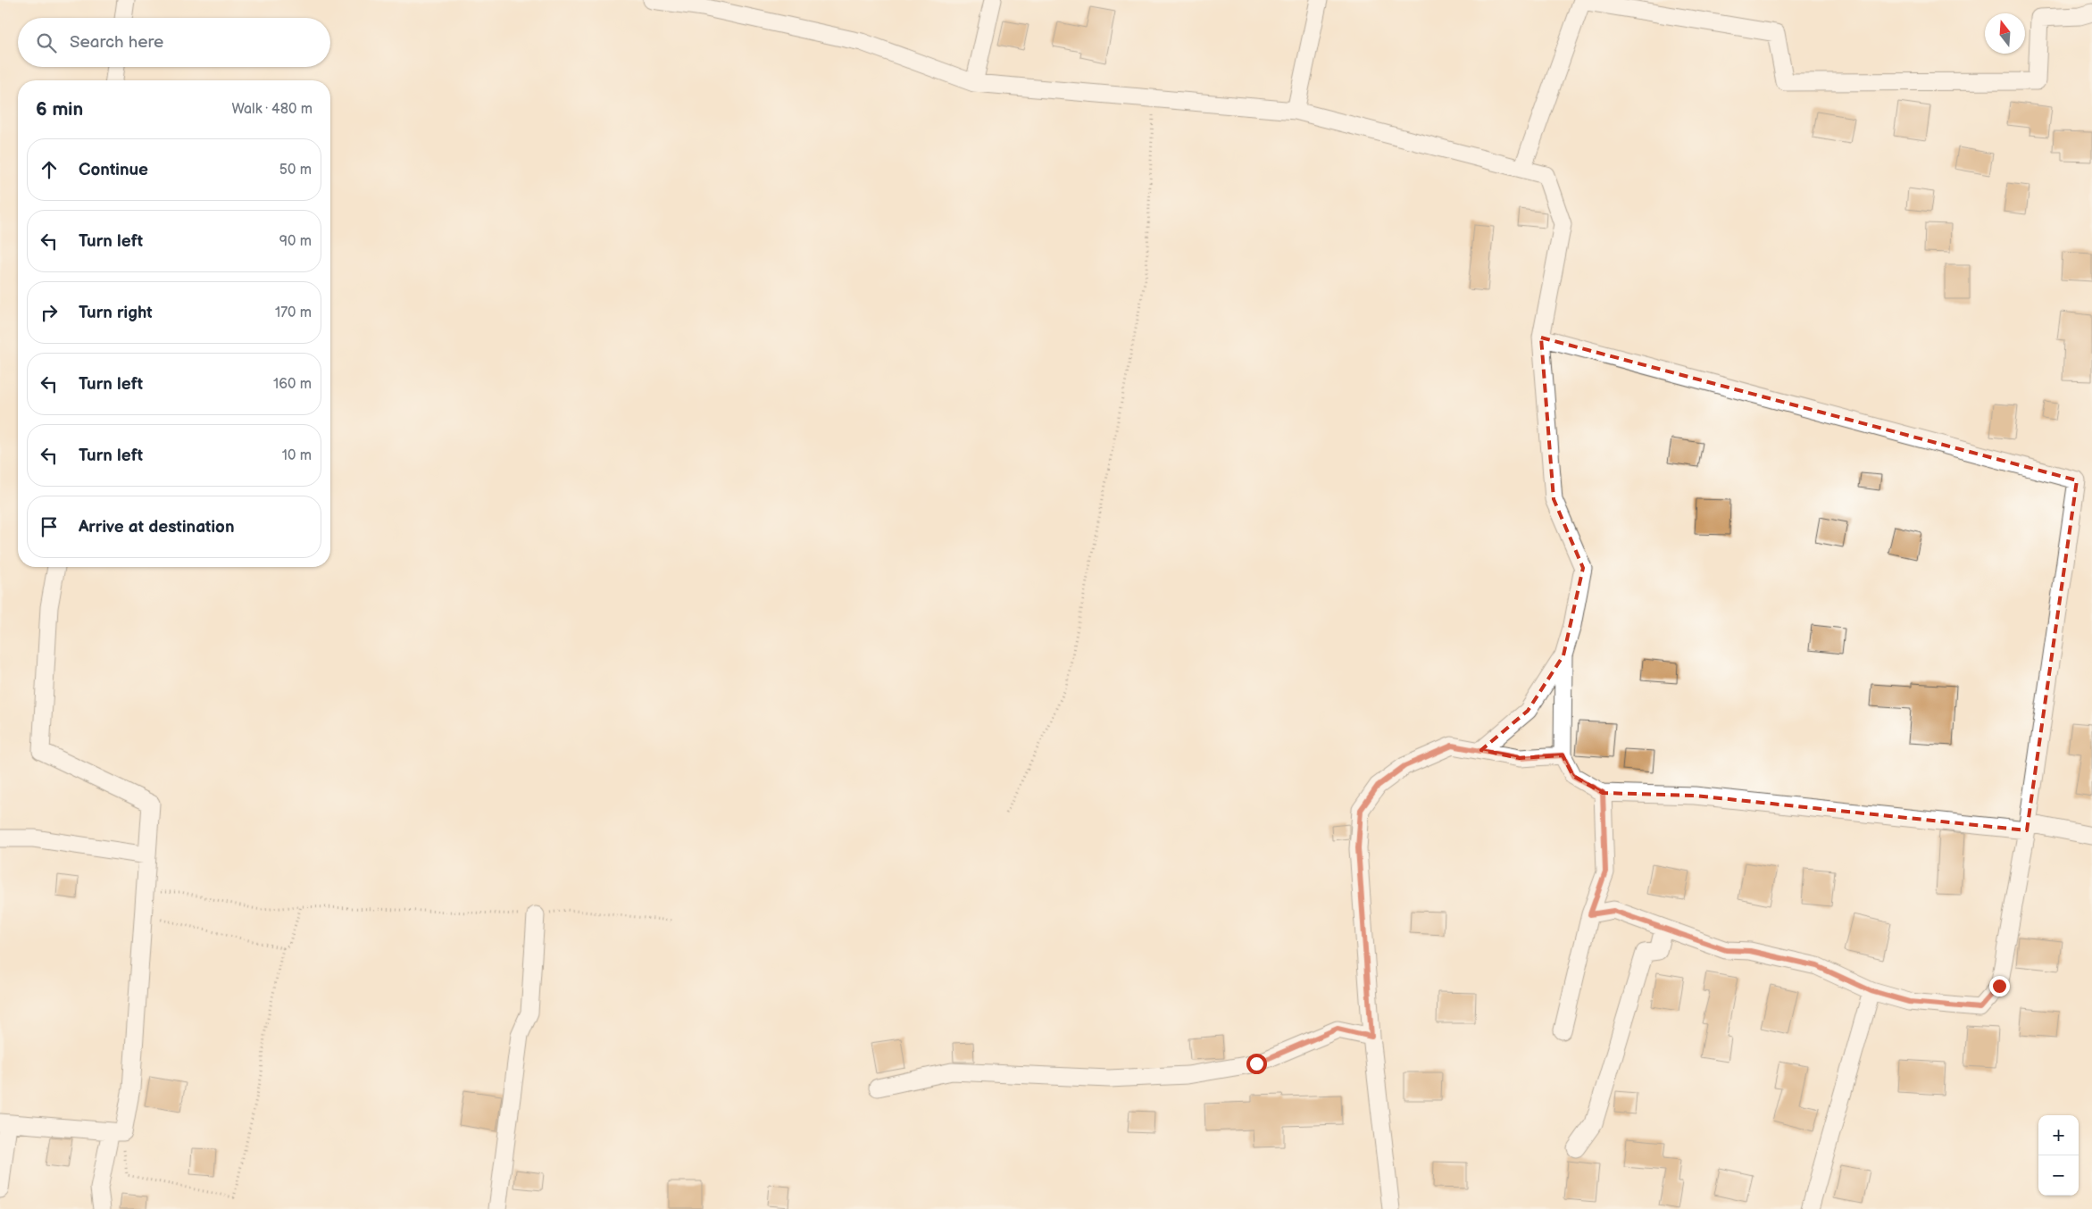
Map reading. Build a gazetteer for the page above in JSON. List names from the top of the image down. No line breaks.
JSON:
{"north":"top","page":{"search":"Search here","heading":["6 min","Walk · 480 m"],"list":[["Continue","50 m"],["Turn left","90 m"],["Turn right","170 m"],["Turn left","160 m"],["Turn left","10 m"],"Arrive at destination"],"map_buttons":["+","−"]}}
